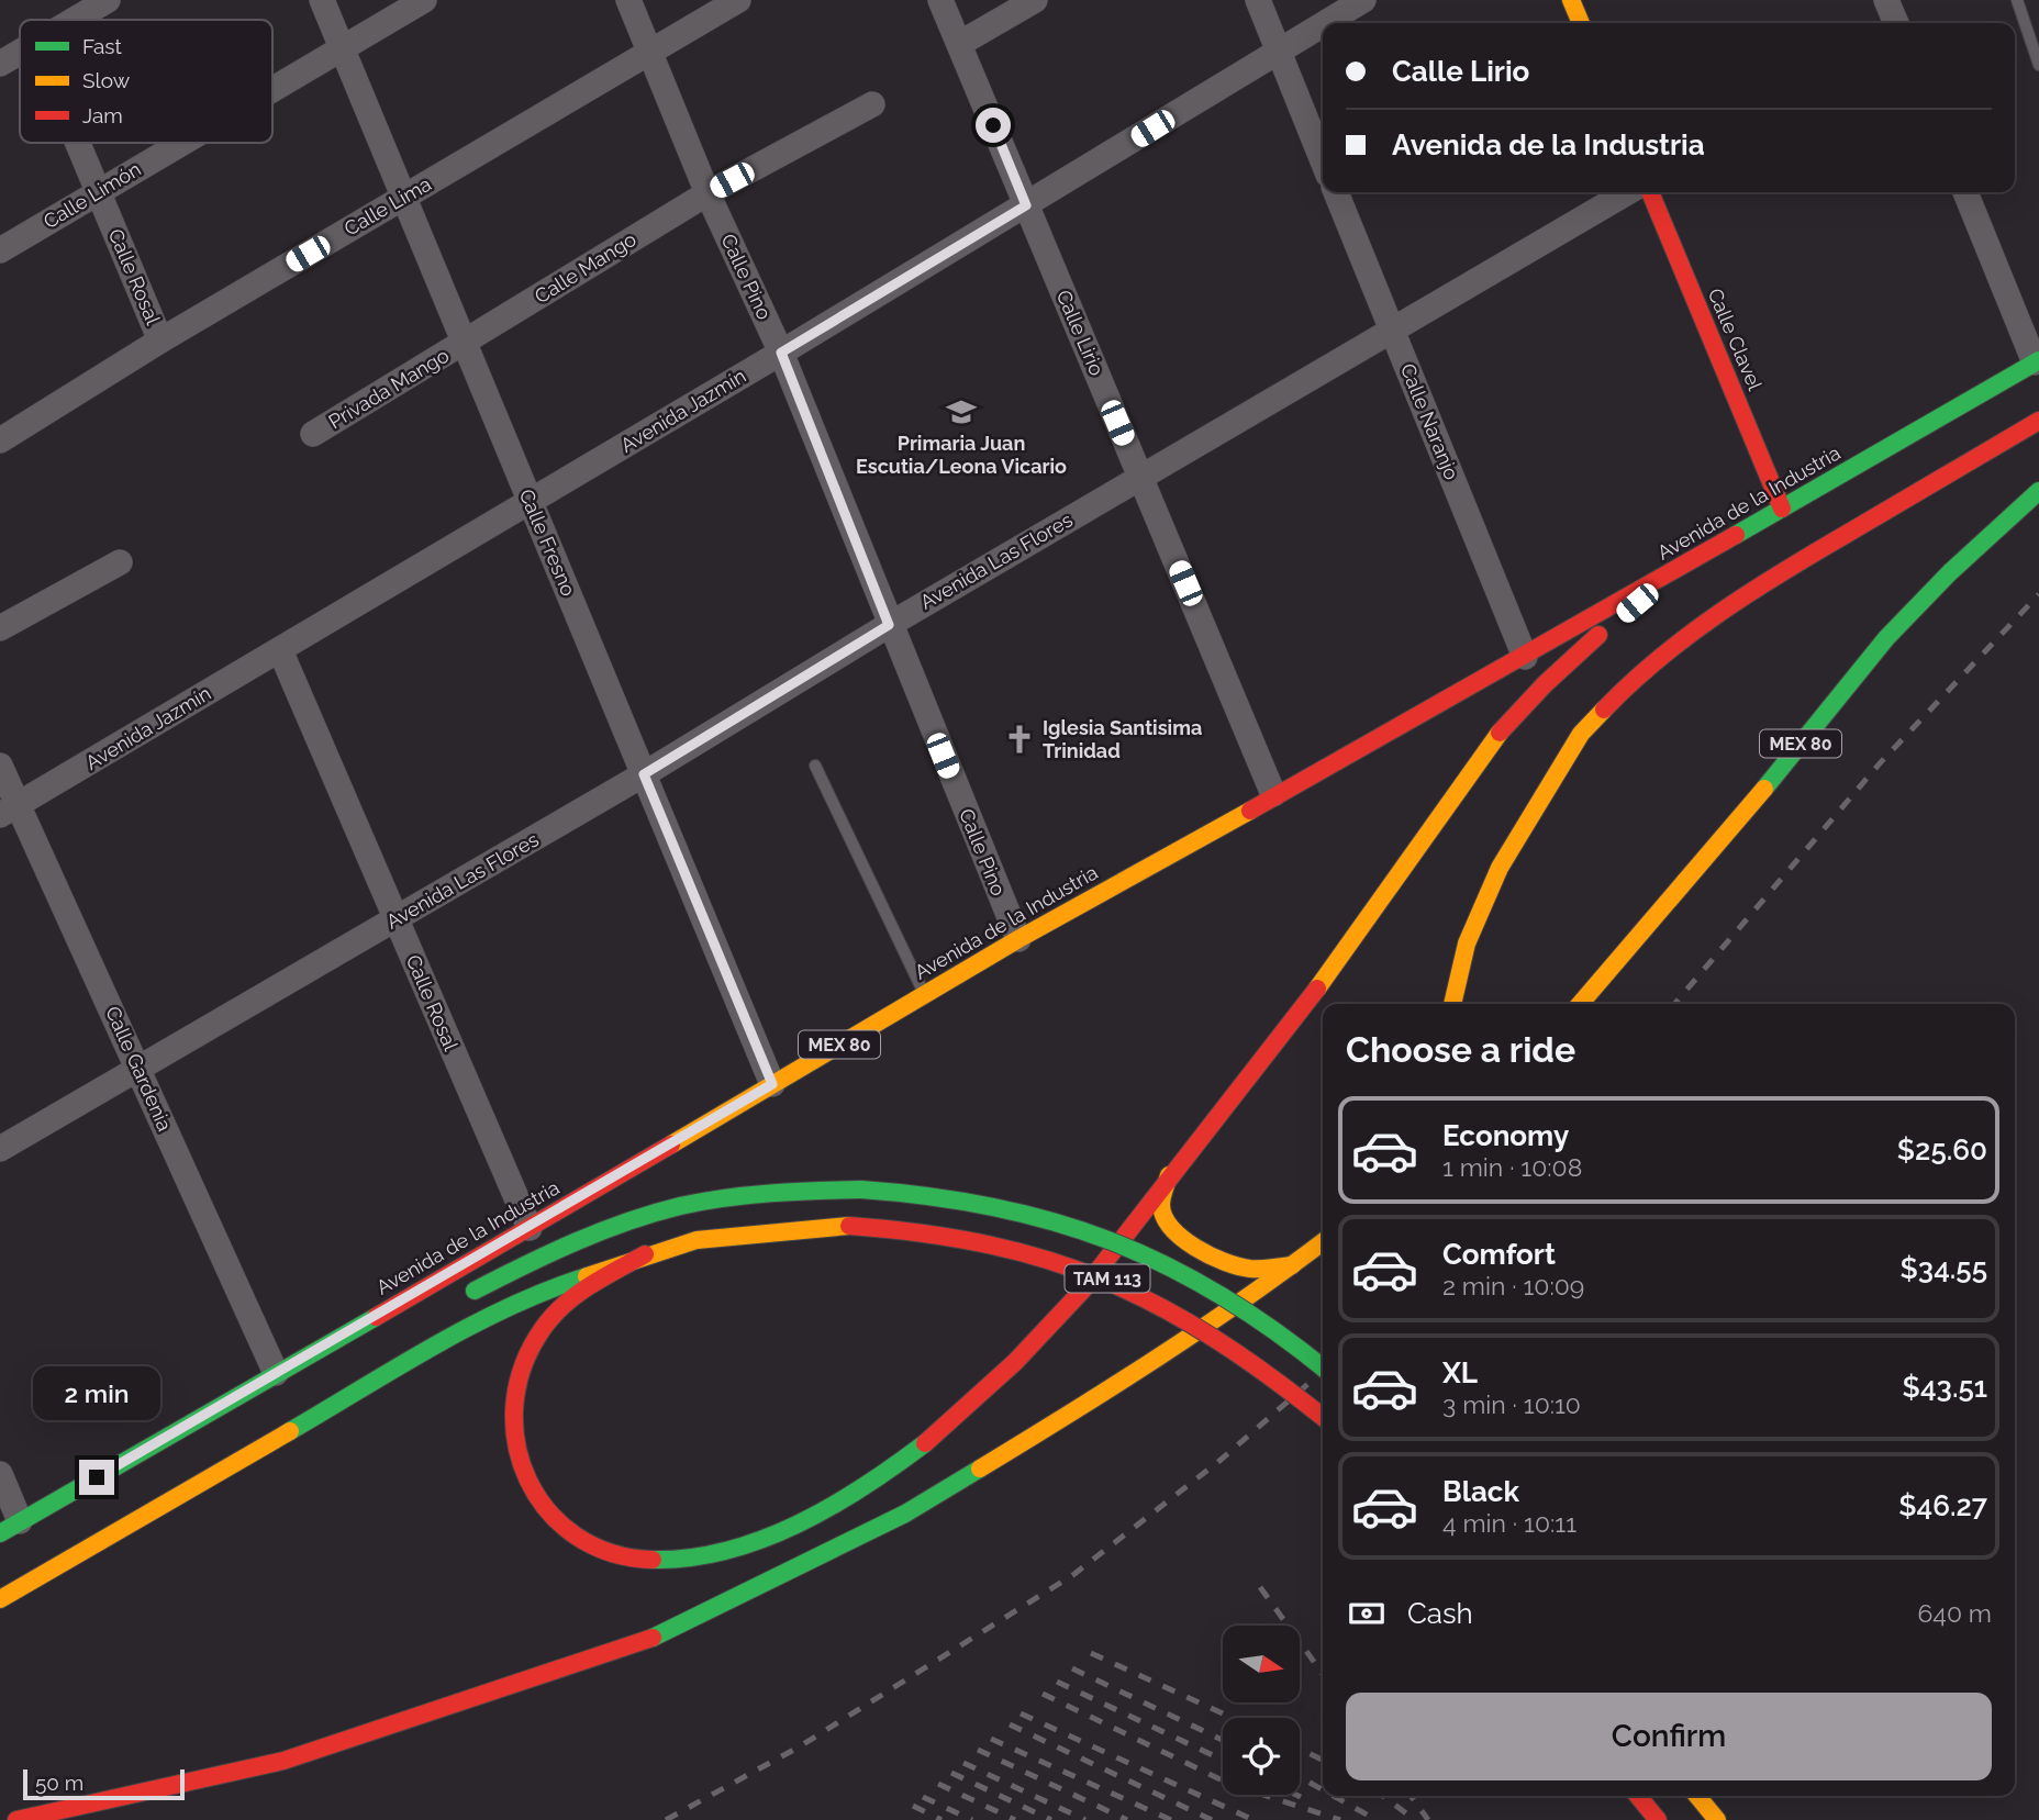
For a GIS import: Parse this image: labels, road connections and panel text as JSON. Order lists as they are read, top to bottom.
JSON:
{
  "streets": {
    "main road": [
      "Calle Clavel",
      "Avenida de la Industria",
      "MEX 80",
      "TAM 113"
    ],
    "street": [
      "Calle Limón",
      "Calle Lima",
      "Calle Mango",
      "Calle Rosal",
      "Calle Pino",
      "Calle Lirio",
      "Privada Mango",
      "Avenida Jazmín",
      "Calle Naranjo",
      "Calle Fresno",
      "Avenida Las Flores",
      "Calle Gardenia"
    ]
  },
  "crossings": [
    ["Calle Limón", "Calle Rosal"],
    ["Calle Limón", "Calle Fresno"],
    ["Calle Lima", "Calle Rosal"],
    ["Calle Lima", "Calle Pino"],
    ["Calle Lima", "Calle Fresno"],
    ["Calle Mango", "Calle Pino"],
    ["Calle Mango", "Privada Mango"],
    ["Calle Mango", "Calle Fresno"],
    ["Calle Rosal", "Avenida Jazmín"],
    ["Calle Rosal", "Avenida de la Industria"],
    ["Calle Rosal", "Avenida Las Flores"],
    ["Calle Pino", "Avenida Jazmín"],
    ["Calle Pino", "Avenida de la Industria"],
    ["Calle Pino", "Avenida Las Flores"],
    ["Calle Lirio", "Avenida Jazmín"],
    ["Calle Lirio", "Avenida de la Industria"],
    ["Calle Lirio", "Avenida Las Flores"],
    ["Calle Clavel", "Avenida de la Industria"],
    ["Privada Mango", "Calle Fresno"],
    ["Avenida Jazmín", "Calle Fresno"],
    ["Avenida Jazmín", "Calle Gardenia"],
    ["Calle Naranjo", "Avenida de la Industria"],
    ["Calle Naranjo", "Avenida Las Flores"],
    ["Avenida de la Industria", "Calle Fresno"],
    ["Avenida de la Industria", "Calle Gardenia"],
    ["Calle Fresno", "Avenida Las Flores"],
    ["Avenida Las Flores", "Calle Gardenia"]
  ],
  "places": {
    "school or university": ["Primaria Juan Escutia/Leona Vicario"],
    "church": ["Iglesia Santisima Trinidad"]
  },
  "legend": ["Fast", "Slow", "Jam"],
  "scale_bar": "50 m",
  "north": "right",
  "page": {
    "banner": ["Calle Lirio", "Avenida de la Industria"],
    "heading": "Choose a ride",
    "list": [
      {
        "name": "Economy",
        "note": "1 min · 10:08",
        "value": "$25.60"
      },
      {
        "name": "Comfort",
        "note": "2 min · 10:09",
        "value": "$34.55"
      },
      {
        "name": "XL",
        "note": "3 min · 10:10",
        "value": "$43.51"
      },
      {
        "name": "Black",
        "note": "4 min · 10:11",
        "value": "$46.27"
      }
    ],
    "bubble": "2 min",
    "pay": ["Cash", "640 m"],
    "buttons": "Confirm",
    "scale": "50 m"
  }
}
